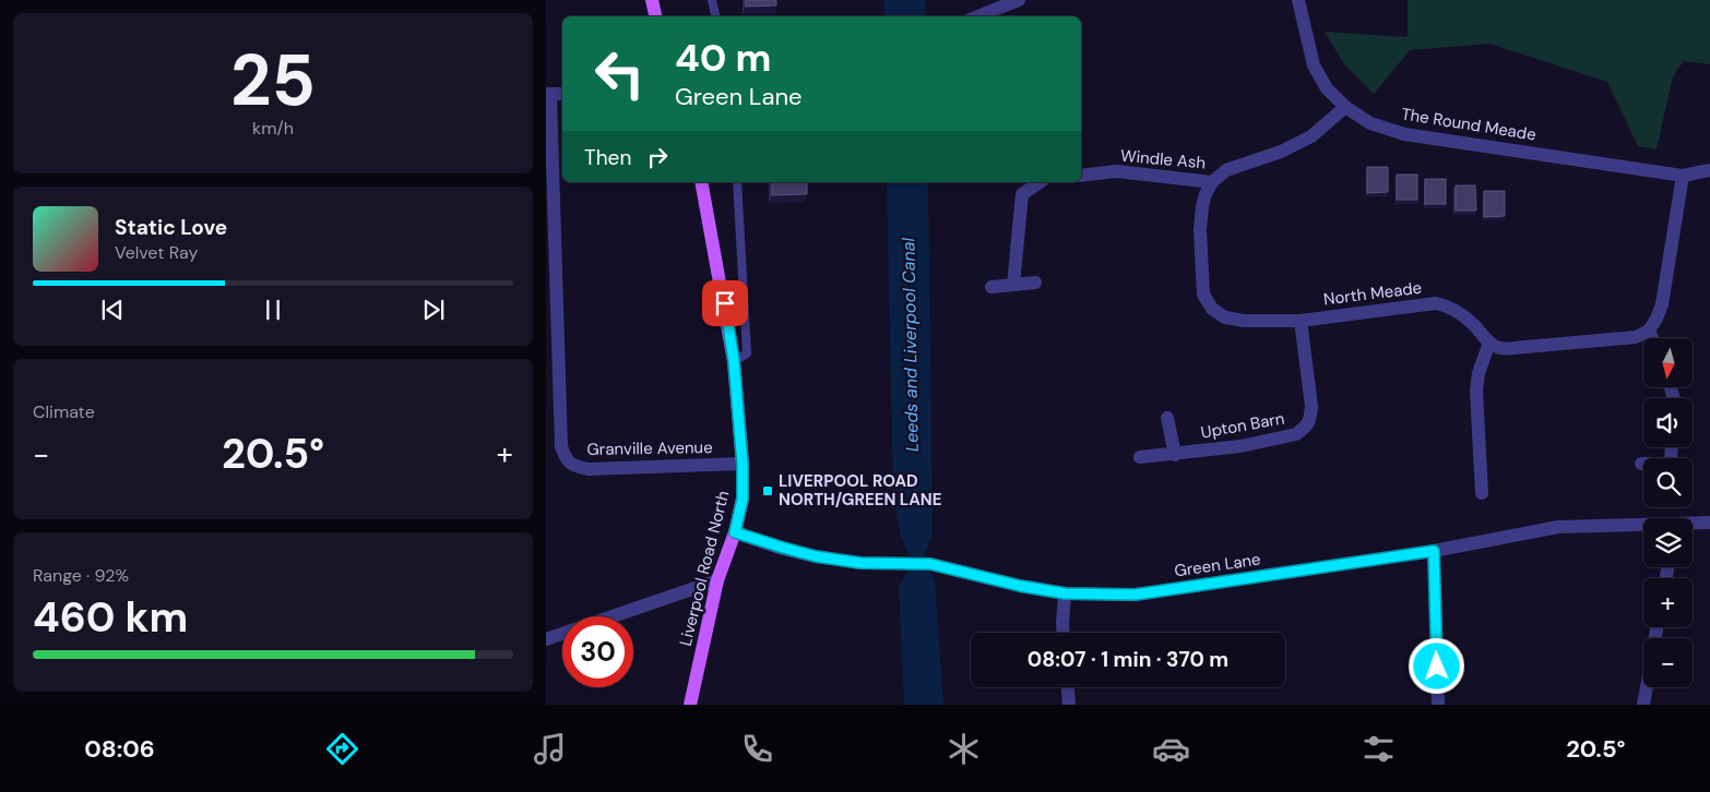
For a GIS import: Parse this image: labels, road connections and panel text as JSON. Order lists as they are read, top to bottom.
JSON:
{
  "streets": {
    "main road": ["Liverpool Road North"],
    "street": [
      "The Round Meade",
      "Windle Ash",
      "North Meade",
      "Upton Barn",
      "Granville Avenue",
      "Green Lane"
    ]
  },
  "crossings": [
    ["Windle Ash", "North Meade"],
    ["North Meade", "Upton Barn"],
    ["Granville Avenue", "Liverpool Road North"],
    ["Green Lane", "Liverpool Road North"]
  ],
  "water": ["Leeds and Liverpool Canal"],
  "places": {
    "transit": ["LIVERPOOL ROAD NORTH/GREEN LANE"]
  },
  "north": "bottom",
  "page": {
    "tile": [
      ["25", "km/h"],
      "Climate",
      ["Range · 92%", "460 km"]
    ],
    "turn": ["40 m", "Green Lane"],
    "then": "Then",
    "song": ["Static Love", "Velvet Ray"],
    "map_buttons": ["+", "−"],
    "heat": ["−", "20.5°", "+"],
    "limit": "30",
    "trip": "08:07 · 1 min · 370 m",
    "tabs": ["08:06", "20.5°"]
  }
}
